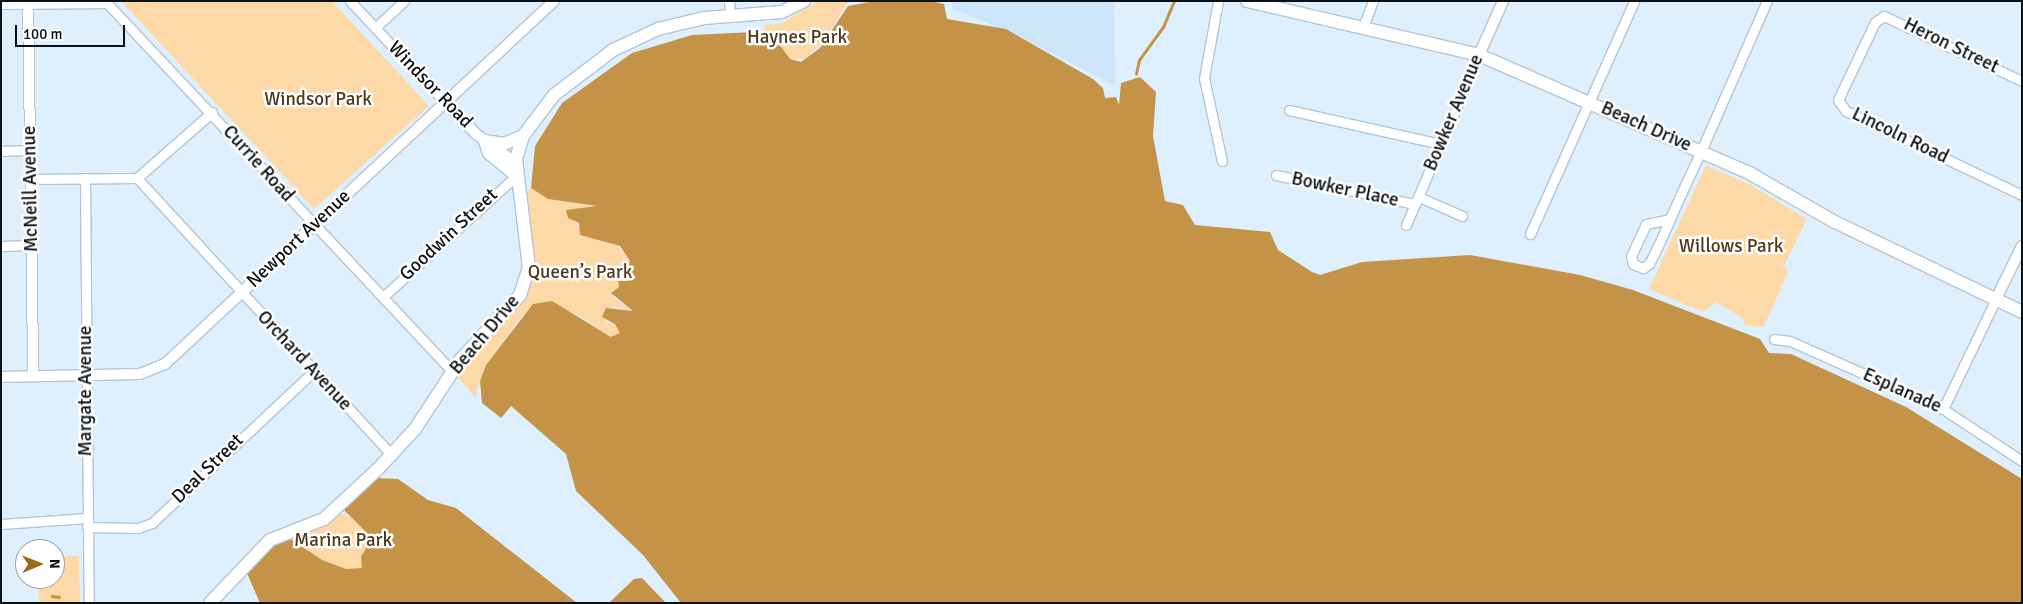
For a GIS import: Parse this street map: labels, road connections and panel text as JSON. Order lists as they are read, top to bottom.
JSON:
{
  "streets": {
    "main road": ["Beach Drive"],
    "street": [
      "Heron Street",
      "Windsor Road",
      "Bowker Avenue",
      "Lincoln Road",
      "Currie Road",
      "McNeill Avenue",
      "Bowker Place",
      "Goodwin Street",
      "Newport Avenue",
      "Orchard Avenue",
      "Margate Avenue",
      "Esplanade",
      "Deal Street"
    ]
  },
  "crossings": [
    ["Heron Street", "Lincoln Road"],
    ["Windsor Road", "Beach Drive"],
    ["Windsor Road", "Newport Avenue"],
    ["Bowker Avenue", "Beach Drive"],
    ["Bowker Avenue", "Bowker Place"],
    ["Beach Drive", "Currie Road"],
    ["Beach Drive", "Goodwin Street"],
    ["Beach Drive", "Orchard Avenue"],
    ["Currie Road", "Goodwin Street"],
    ["Currie Road", "Newport Avenue"],
    ["McNeill Avenue", "Newport Avenue"],
    ["Newport Avenue", "Orchard Avenue"],
    ["Newport Avenue", "Margate Avenue"],
    ["Orchard Avenue", "Deal Street"],
    ["Margate Avenue", "Deal Street"]
  ],
  "parks": [
    "Haynes Park",
    "Windsor Park",
    "Willows Park",
    "Queen’s Park",
    "Marina Park"
  ],
  "scale_bar": "100 m",
  "north": "right"
}
